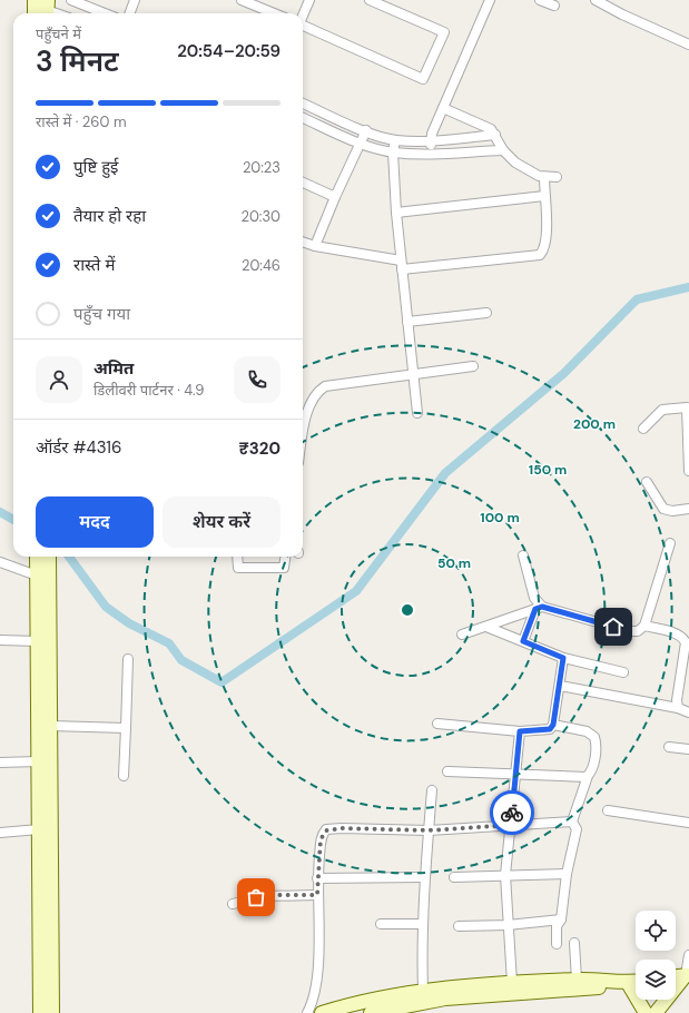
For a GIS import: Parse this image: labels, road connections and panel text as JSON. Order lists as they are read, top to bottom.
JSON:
{
  "page": {
    "heading": ["3 मिनट", "पहुँचने में", "20:54–20:59"],
    "panel": [
      "अमित",
      "डिलीवरी पार्टनर · 4.9",
      "ऑर्डर #4316",
      "₹320"
    ],
    "bar": "रास्ते में · 260 m",
    "list": [
      ["पुष्टि हुई", "20:23"],
      ["तैयार हो रहा", "20:30"],
      ["रास्ते में", "20:46"],
      "पहुँच गया"
    ],
    "buttons": ["मदद", "शेयर करें"]
  },
  "rings": [
    "200 m",
    "150 m",
    "100 m",
    "50 m"
  ]
}
